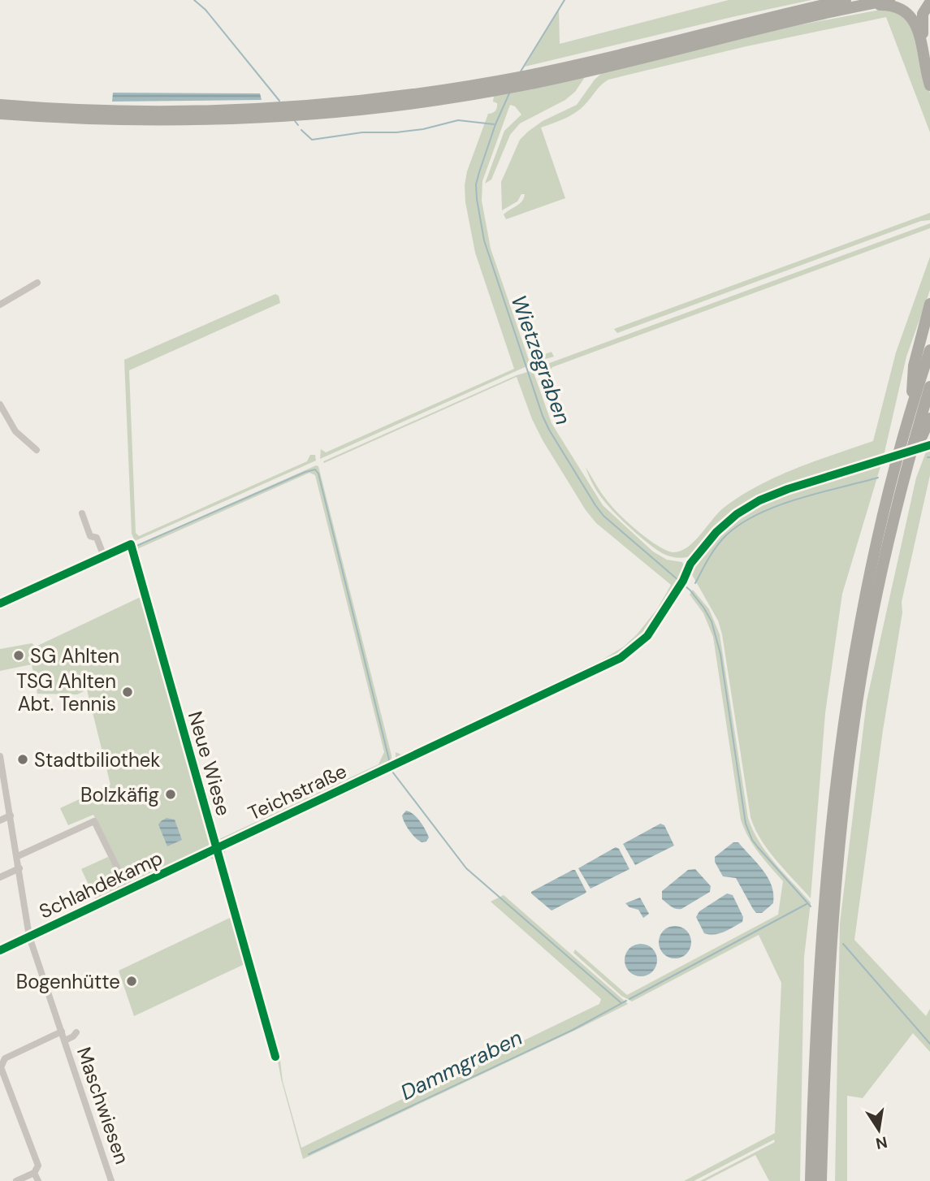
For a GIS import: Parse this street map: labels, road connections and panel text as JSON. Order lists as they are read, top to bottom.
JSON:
{
  "streets": {
    "street": [
      "Neue Wiese",
      "Teichstraße",
      "Schlahdekamp",
      "Maschwiesen"
    ]
  },
  "crossings": [
    ["Neue Wiese", "Teichstraße"],
    ["Neue Wiese", "Schlahdekamp"],
    ["Teichstraße", "Schlahdekamp"],
    ["Schlahdekamp", "Maschwiesen"]
  ],
  "water": ["Wietzegraben", "Dammgraben"],
  "places": [
    "SG Ahlten",
    "TSG Ahlten Abt. Tennis",
    "Stadtbiliothek",
    "Bolzkäfig",
    "Bogenhütte"
  ],
  "north": "bottom"
}
